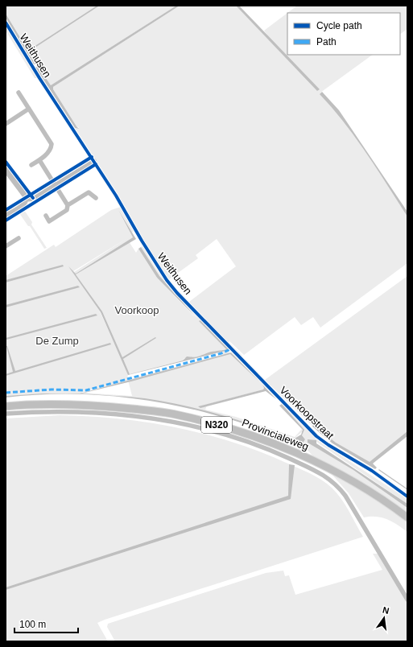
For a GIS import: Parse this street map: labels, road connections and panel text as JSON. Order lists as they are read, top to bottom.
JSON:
{
  "streets": {
    "highway": ["N320", "Provincialeweg"],
    "street": ["Weithusen", "Voorkoopstraat"]
  },
  "crossings": [
    ["Weithusen", "Voorkoopstraat"]
  ],
  "parks": ["Voorkoop", "De Zump"],
  "legend": ["Cycle path", "Path"],
  "scale_bar": "100 m",
  "north": "top"
}
